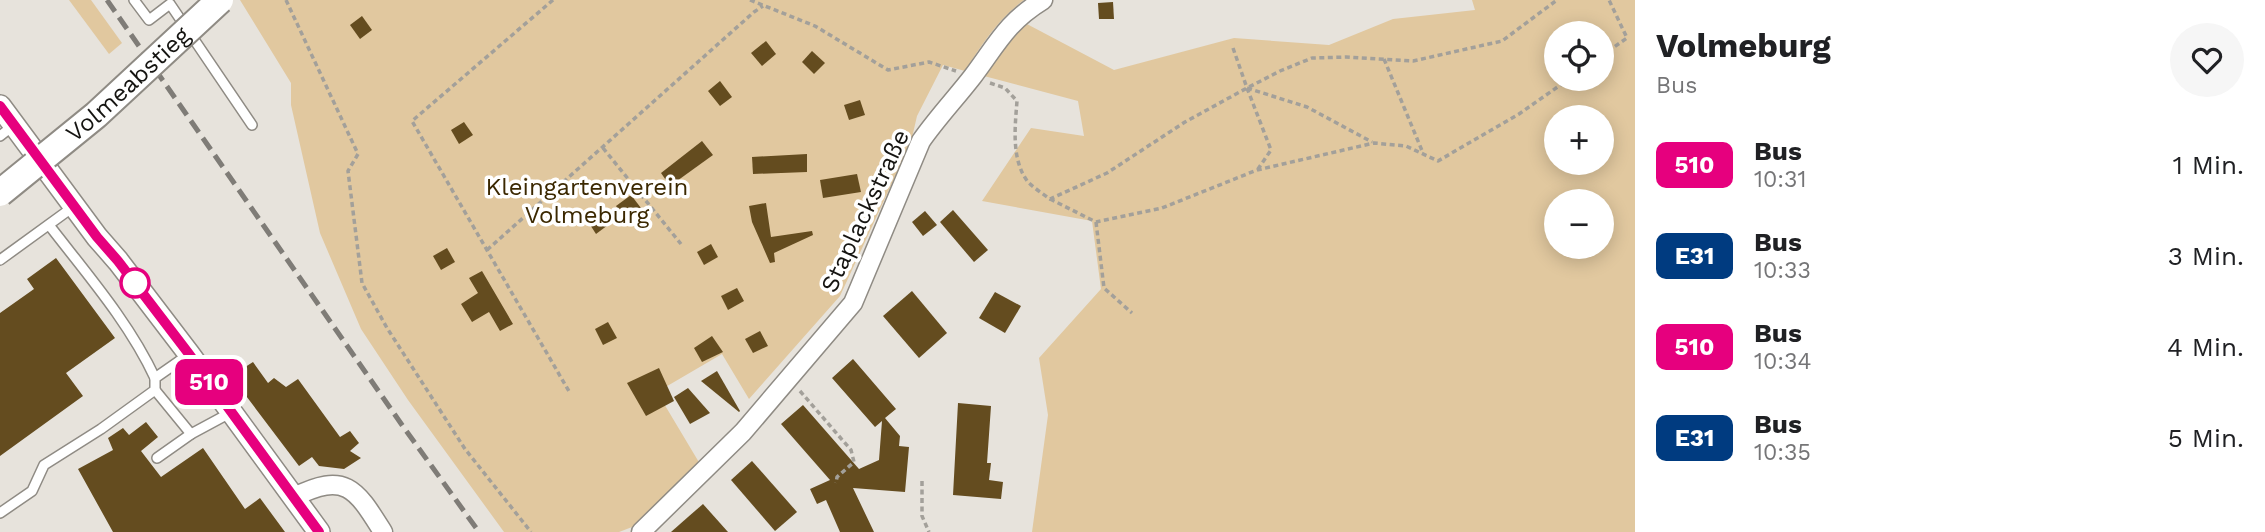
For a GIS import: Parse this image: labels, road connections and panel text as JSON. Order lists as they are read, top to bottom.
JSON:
{
  "streets": {
    "main road": ["Volmeabstieg"],
    "street": ["Staplackstraße"]
  },
  "parks": ["Kleingartenverein Volmeburg"],
  "lines": ["bus line 510"],
  "page": {
    "on_map": "510",
    "heading": ["Volmeburg", "Bus"],
    "map_buttons": ["+", "−"],
    "list": [
      {
        "mark": "510",
        "name": "Bus",
        "note": "10:31",
        "value": "1 Min."
      },
      {
        "mark": "E31",
        "name": "Bus",
        "note": "10:33",
        "value": "3 Min."
      },
      {
        "mark": "510",
        "name": "Bus",
        "note": "10:34",
        "value": "4 Min."
      },
      {
        "mark": "E31",
        "name": "Bus",
        "note": "10:35",
        "value": "5 Min."
      }
    ]
  }
}
